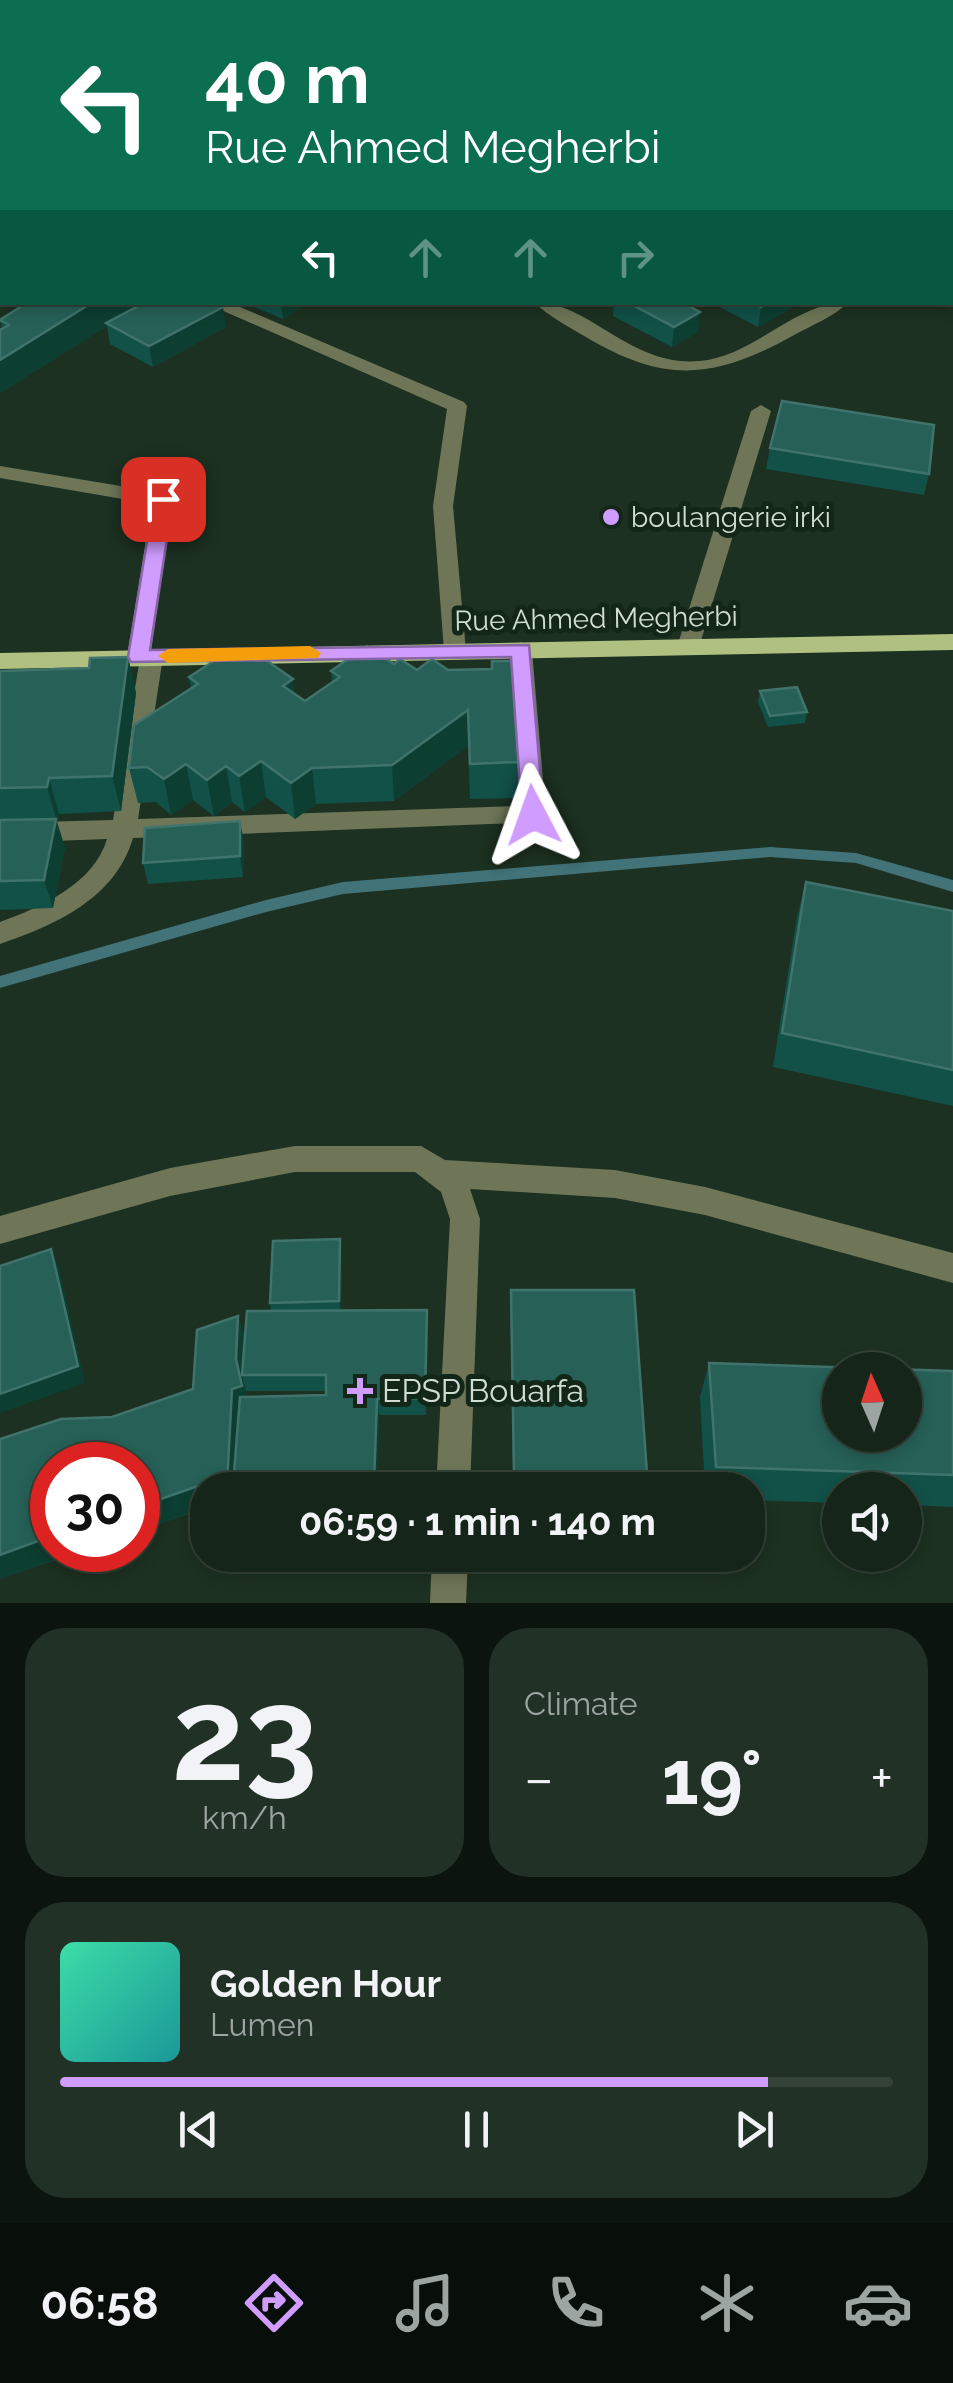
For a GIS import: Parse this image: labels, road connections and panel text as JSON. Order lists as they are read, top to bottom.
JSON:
{
  "streets": {
    "main road": ["Rue Ahmed Megherbi"]
  },
  "places": {
    "other": ["boulangerie irki"],
    "health": ["EPSP Bouarfa"]
  },
  "north": "top",
  "page": {
    "turn": ["40 m", "Rue Ahmed Megherbi"],
    "limit": "30",
    "trip": "06:59 · 1 min · 140 m",
    "tile": [
      ["23", "km/h"],
      "Climate"
    ],
    "heat": ["−", "19°", "+"],
    "song": ["Golden Hour", "Lumen"],
    "tabs": "06:58"
  }
}
